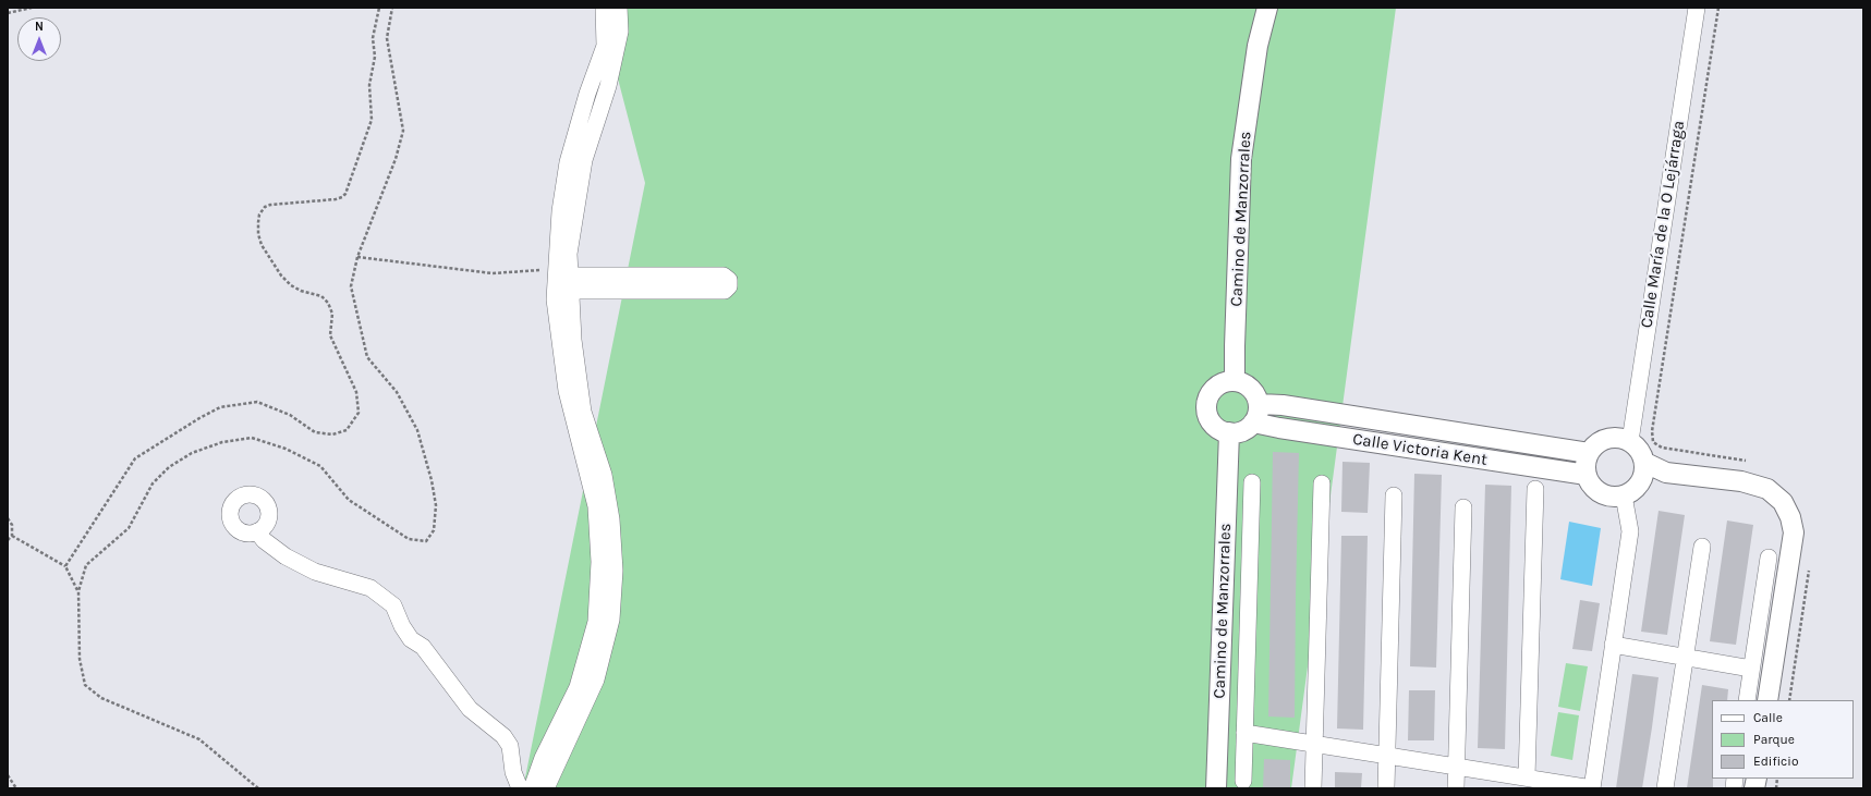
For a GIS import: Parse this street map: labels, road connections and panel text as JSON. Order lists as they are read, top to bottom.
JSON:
{
  "streets": {
    "street": ["Camino de Manzorrales", "Calle María de la O Lejárraga", "Calle Victoria Kent"]
  },
  "crossings": [
    ["Camino de Manzorrales", "Calle Victoria Kent"],
    ["Calle María de la O Lejárraga", "Calle Victoria Kent"]
  ],
  "legend": ["Calle", "Parque", "Edificio"],
  "north": "top"
}
